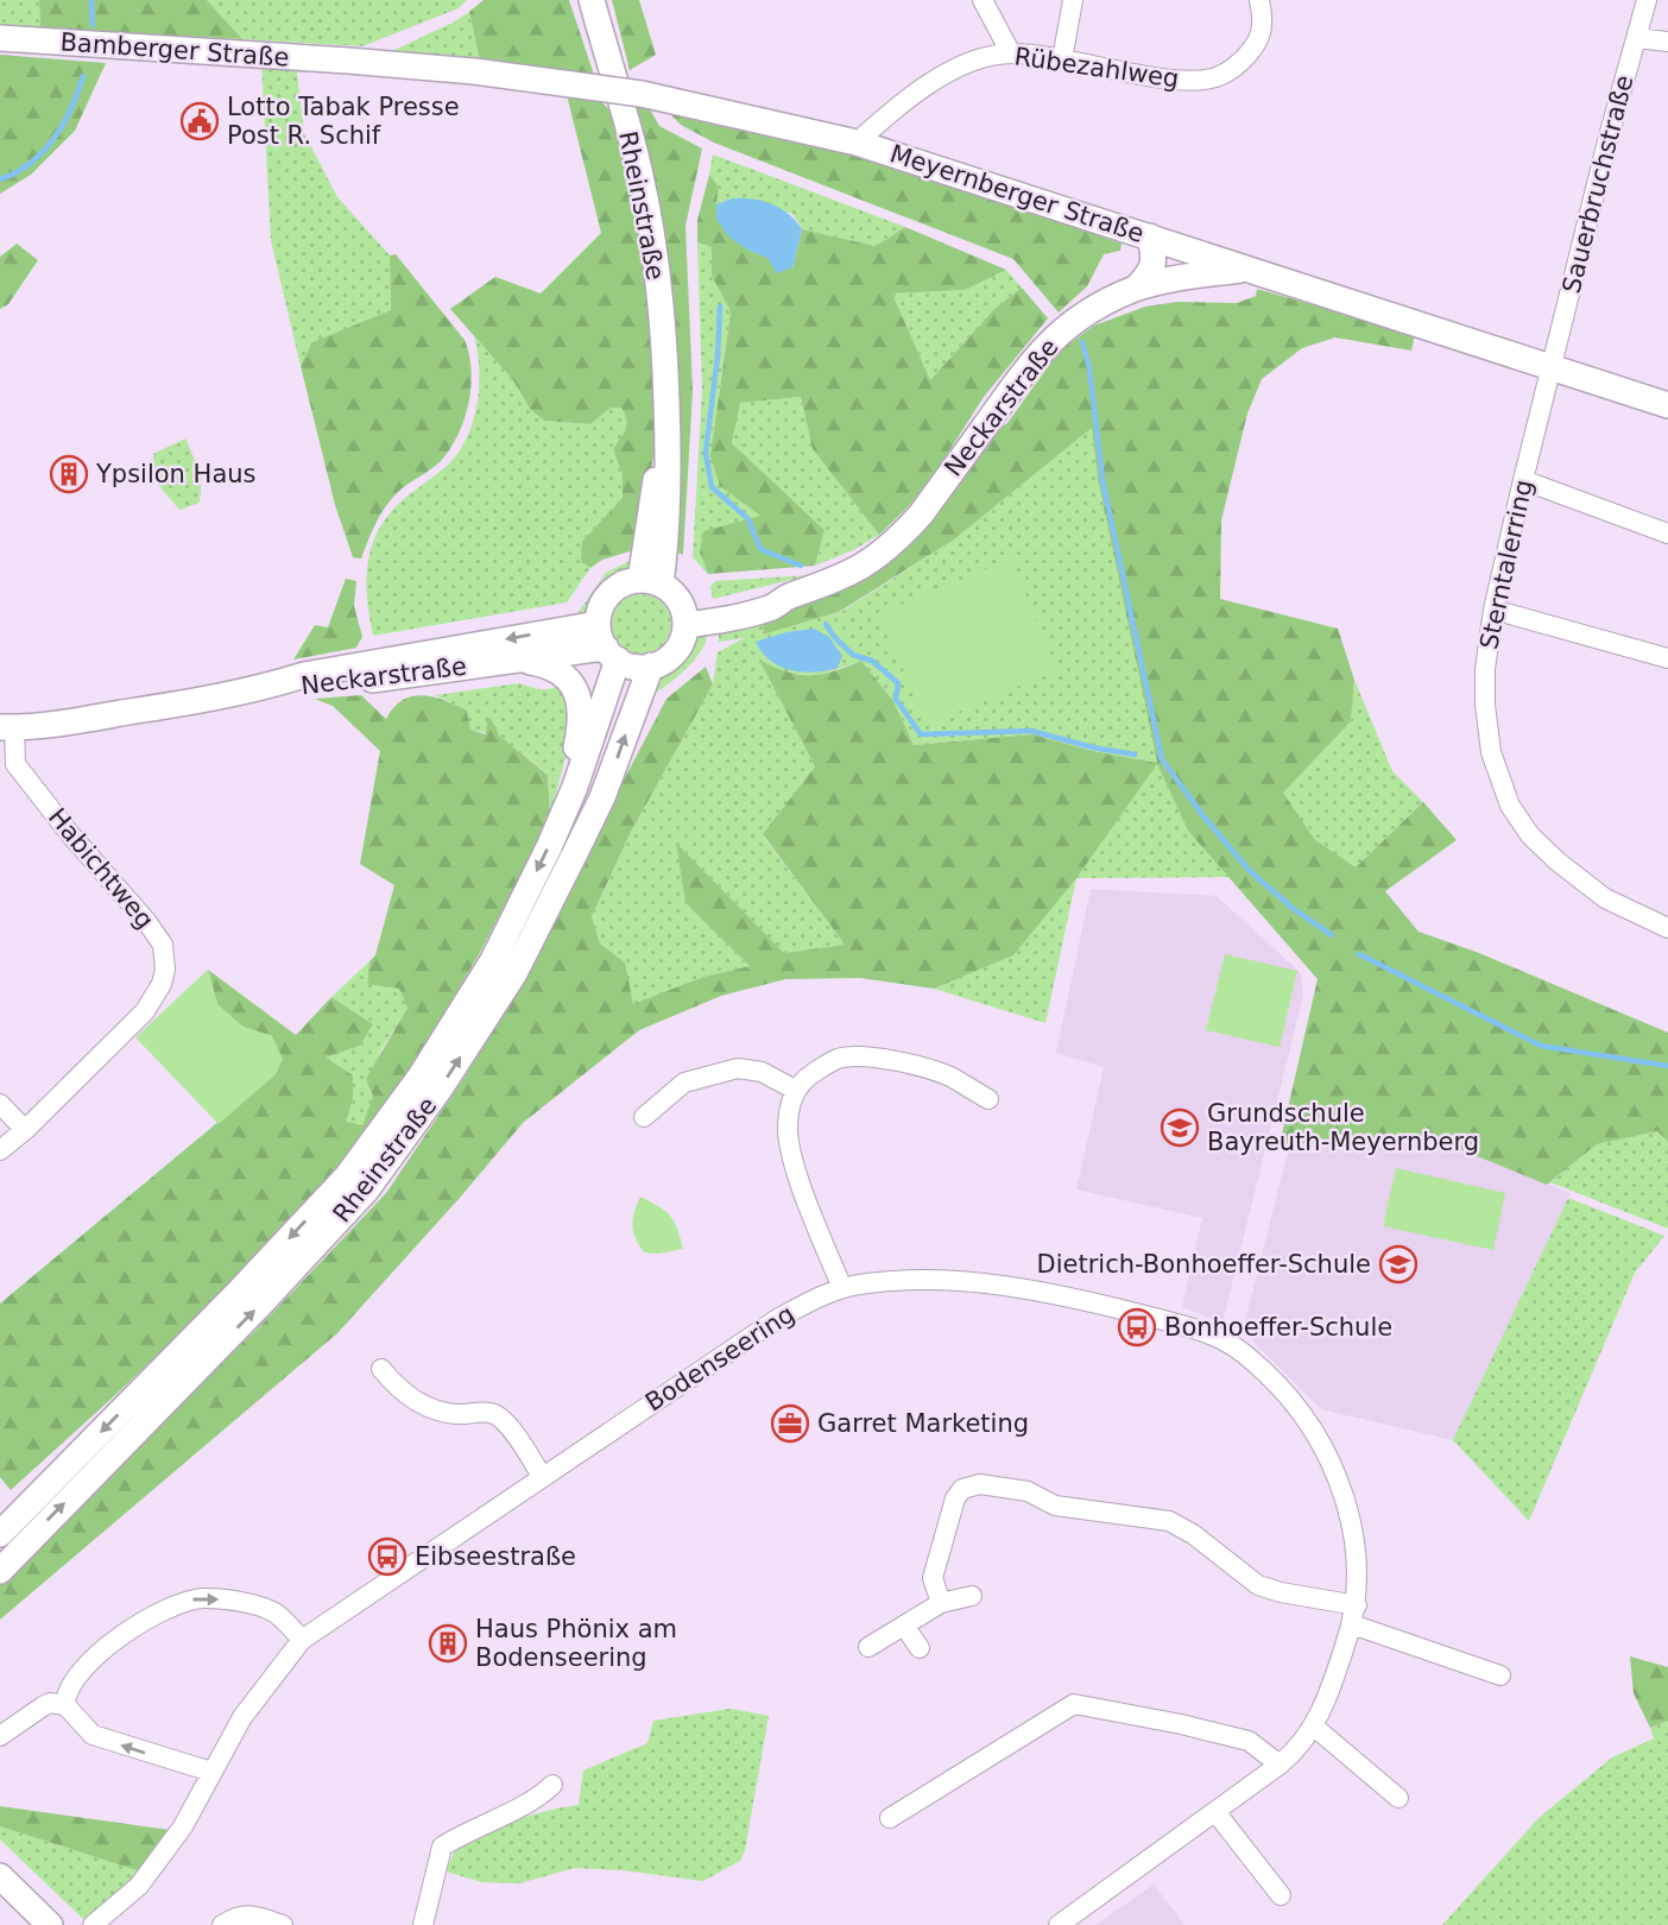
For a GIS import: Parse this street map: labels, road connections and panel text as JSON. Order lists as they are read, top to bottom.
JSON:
{
  "streets": {
    "street": [
      "Bamberger Straße",
      "Rübezahlweg",
      "Sauerbruchstraße",
      "Meyernberger Straße",
      "Rheinstraße",
      "Neckarstraße",
      "Sterntalerring",
      "Habichtweg",
      "Bodenseering"
    ]
  },
  "crossings": [
    ["Bamberger Straße", "Meyernberger Straße"],
    ["Rübezahlweg", "Meyernberger Straße"],
    ["Sauerbruchstraße", "Meyernberger Straße"],
    ["Sauerbruchstraße", "Sterntalerring"],
    ["Meyernberger Straße", "Neckarstraße"],
    ["Meyernberger Straße", "Sterntalerring"],
    ["Rheinstraße", "Neckarstraße"],
    ["Neckarstraße", "Habichtweg"]
  ],
  "places": {
    "public building": ["Lotto Tabak Presse Post R. Schif"],
    "building": ["Ypsilon Haus", "Haus Phönix am Bodenseering"],
    "school or university": ["Grundschule Bayreuth-Meyernberg", "Dietrich-Bonhoeffer-Schule"],
    "bus stop": ["Bonhoeffer-Schule", "Eibseestraße"],
    "office": ["Garret Marketing"]
  }
}
